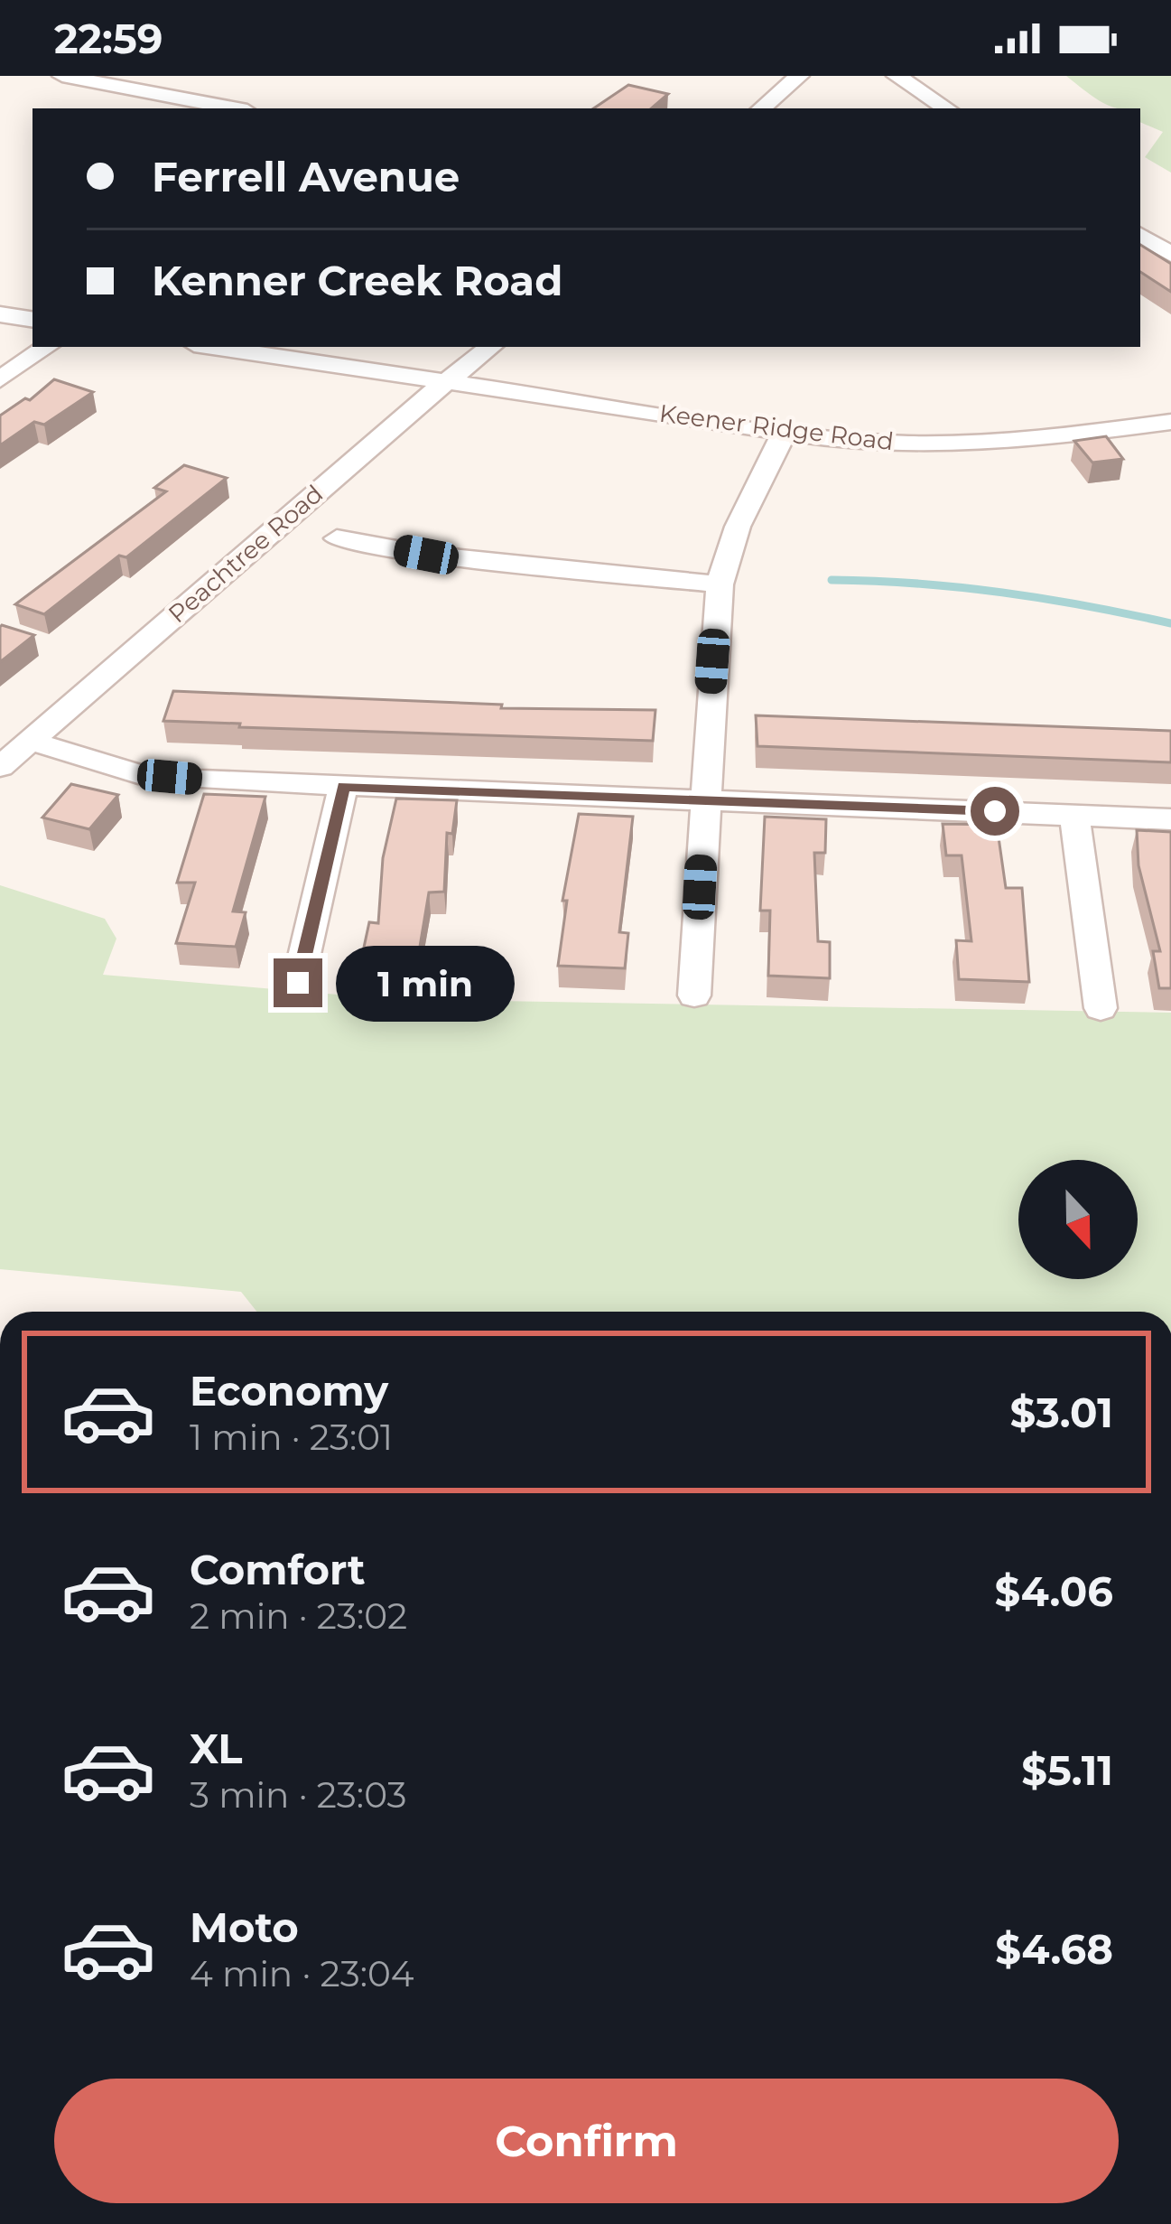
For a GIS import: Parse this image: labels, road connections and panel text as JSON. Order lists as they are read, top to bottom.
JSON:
{
  "streets": {
    "street": ["Keener Ridge Road", "Peachtree Road"]
  },
  "crossings": [
    ["Keener Ridge Road", "Peachtree Road"]
  ],
  "north": "bottom",
  "page": {
    "status": "22:59",
    "banner": ["Ferrell Avenue", "Kenner Creek Road"],
    "bubble": "1 min",
    "list": [
      {
        "name": "Economy",
        "note": "1 min · 23:01",
        "value": "$3.01"
      },
      {
        "name": "Comfort",
        "note": "2 min · 23:02",
        "value": "$4.06"
      },
      {
        "name": "XL",
        "note": "3 min · 23:03",
        "value": "$5.11"
      },
      {
        "name": "Moto",
        "note": "4 min · 23:04",
        "value": "$4.68"
      }
    ],
    "buttons": "Confirm"
  }
}
